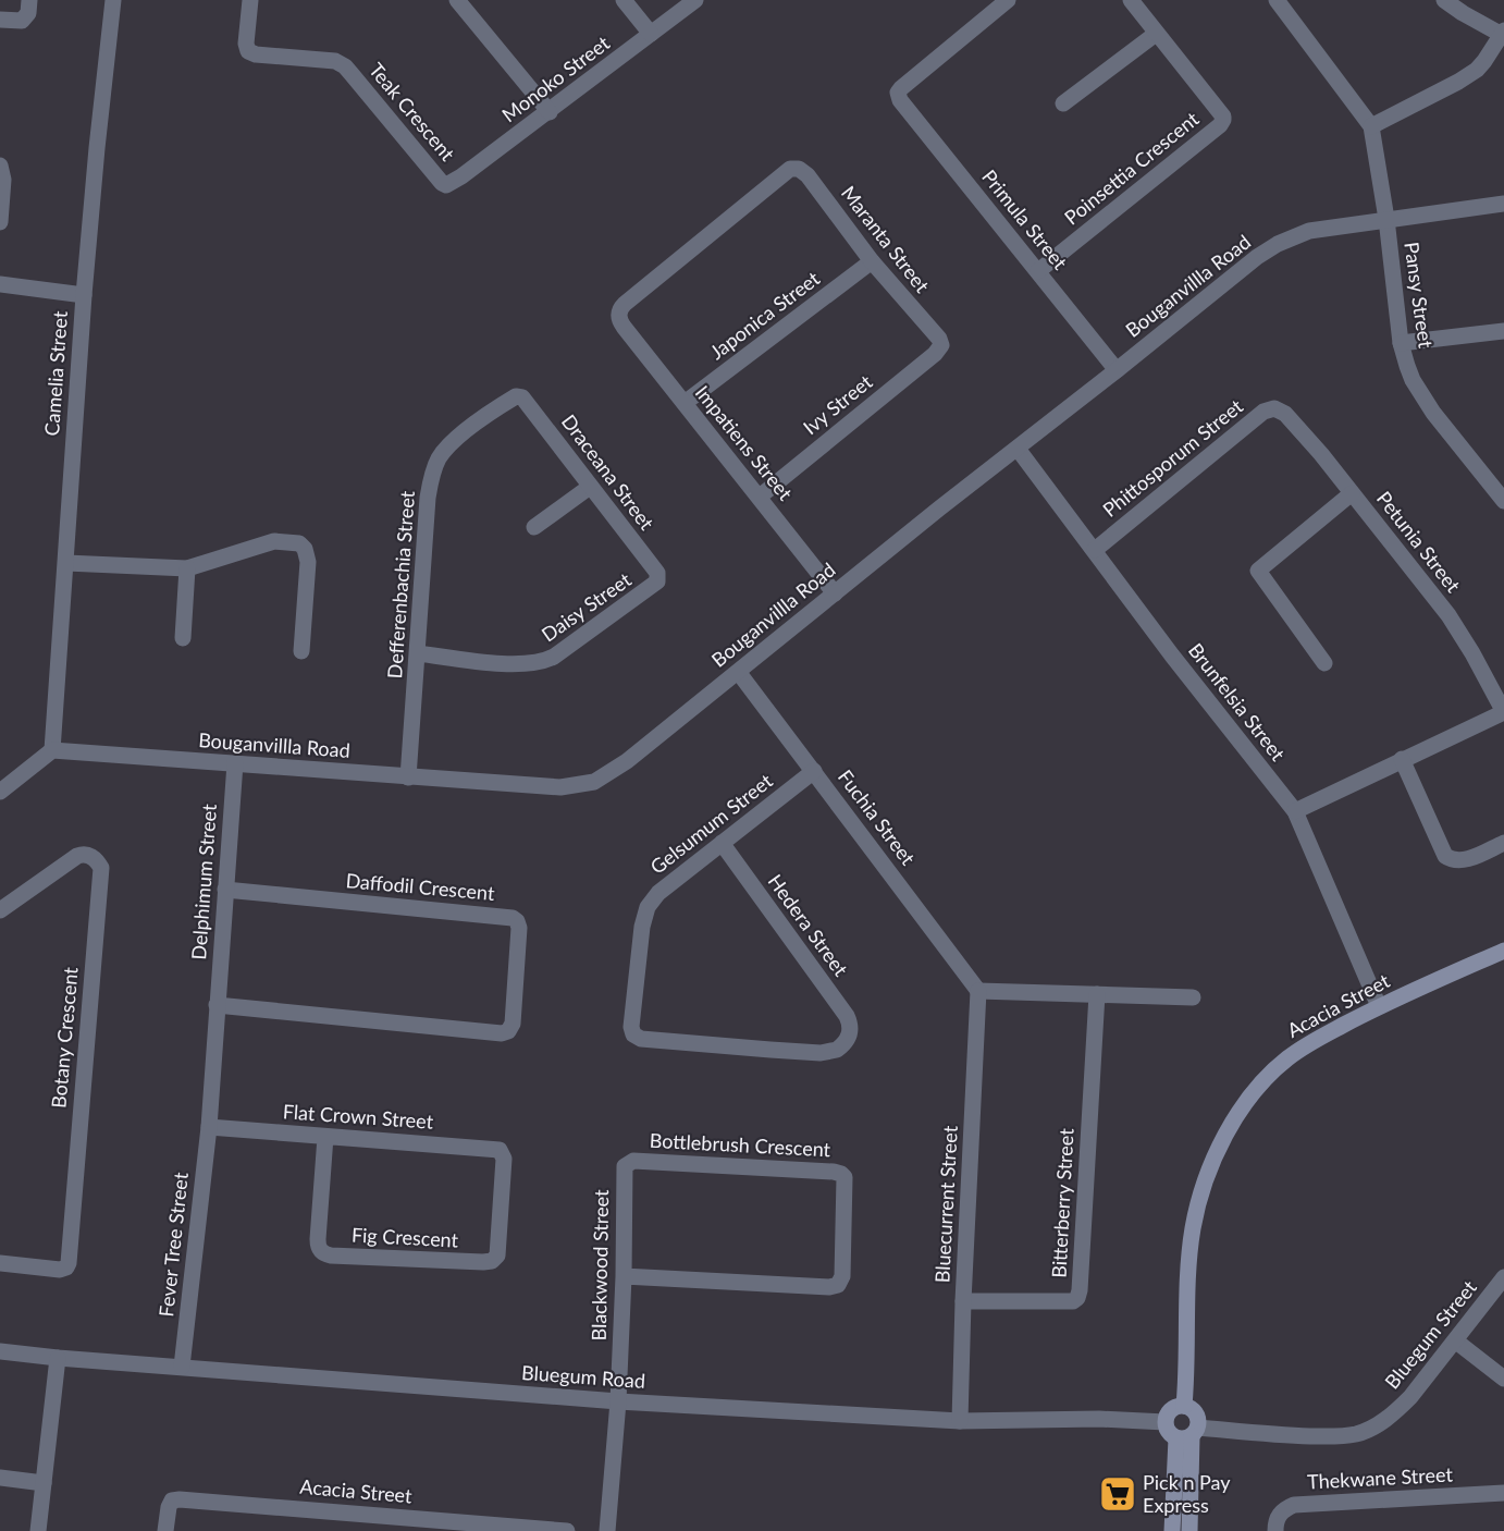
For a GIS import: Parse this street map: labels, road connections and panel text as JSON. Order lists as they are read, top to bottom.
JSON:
{
  "streets": {
    "street": [
      "Monoko Street",
      "Teak Crescent",
      "Poinsettia Crescent",
      "Primula Street",
      "Maranta Street",
      "Bouganvillla Road",
      "Pansy Street",
      "Japonica Street",
      "Camelia Street",
      "Ivy Street",
      "Impatiens Street",
      "Phittosporum Street",
      "Draceana Street",
      "Petunia Street",
      "Defferenbachia Street",
      "Daisy Street",
      "Brunfelsia Street",
      "Fuchia Street",
      "Gelsumum Street",
      "Delphimum Street",
      "Daffodil Crescent",
      "Hedera Street",
      "Acacia Street",
      "Botany Crescent",
      "Flat Crown Street",
      "Bottlebrush Crescent",
      "Bitterberry Street",
      "Bluecurrent Street",
      "Fig Crescent",
      "Fever Tree Street",
      "Blackwood Street",
      "Bluegum Street",
      "Bluegum Road",
      "Thekwane Street"
    ]
  },
  "crossings": [
    ["Monoko Street", "Teak Crescent"],
    ["Poinsettia Crescent", "Primula Street"],
    ["Primula Street", "Bouganvillla Road"],
    ["Maranta Street", "Japonica Street"],
    ["Maranta Street", "Ivy Street"],
    ["Maranta Street", "Impatiens Street"],
    ["Bouganvillla Road", "Pansy Street"],
    ["Bouganvillla Road", "Camelia Street"],
    ["Bouganvillla Road", "Impatiens Street"],
    ["Bouganvillla Road", "Defferenbachia Street"],
    ["Bouganvillla Road", "Brunfelsia Street"],
    ["Bouganvillla Road", "Fuchia Street"],
    ["Bouganvillla Road", "Delphimum Street"],
    ["Japonica Street", "Impatiens Street"],
    ["Ivy Street", "Impatiens Street"],
    ["Phittosporum Street", "Petunia Street"],
    ["Phittosporum Street", "Brunfelsia Street"],
    ["Draceana Street", "Defferenbachia Street"],
    ["Draceana Street", "Daisy Street"],
    ["Defferenbachia Street", "Daisy Street"],
    ["Brunfelsia Street", "Acacia Street"],
    ["Fuchia Street", "Gelsumum Street"],
    ["Fuchia Street", "Bluecurrent Street"],
    ["Gelsumum Street", "Hedera Street"],
    ["Delphimum Street", "Daffodil Crescent"],
    ["Delphimum Street", "Flat Crown Street"],
    ["Delphimum Street", "Fever Tree Street"],
    ["Acacia Street", "Bluegum Street"],
    ["Acacia Street", "Bluegum Road"],
    ["Flat Crown Street", "Fig Crescent"],
    ["Flat Crown Street", "Fever Tree Street"],
    ["Bottlebrush Crescent", "Blackwood Street"],
    ["Bitterberry Street", "Bluecurrent Street"],
    ["Bluecurrent Street", "Bluegum Road"],
    ["Fever Tree Street", "Bluegum Road"],
    ["Blackwood Street", "Bluegum Road"],
    ["Bluegum Street", "Bluegum Road"]
  ],
  "places": {
    "supermarket": ["Pick n Pay Express"]
  }
}
